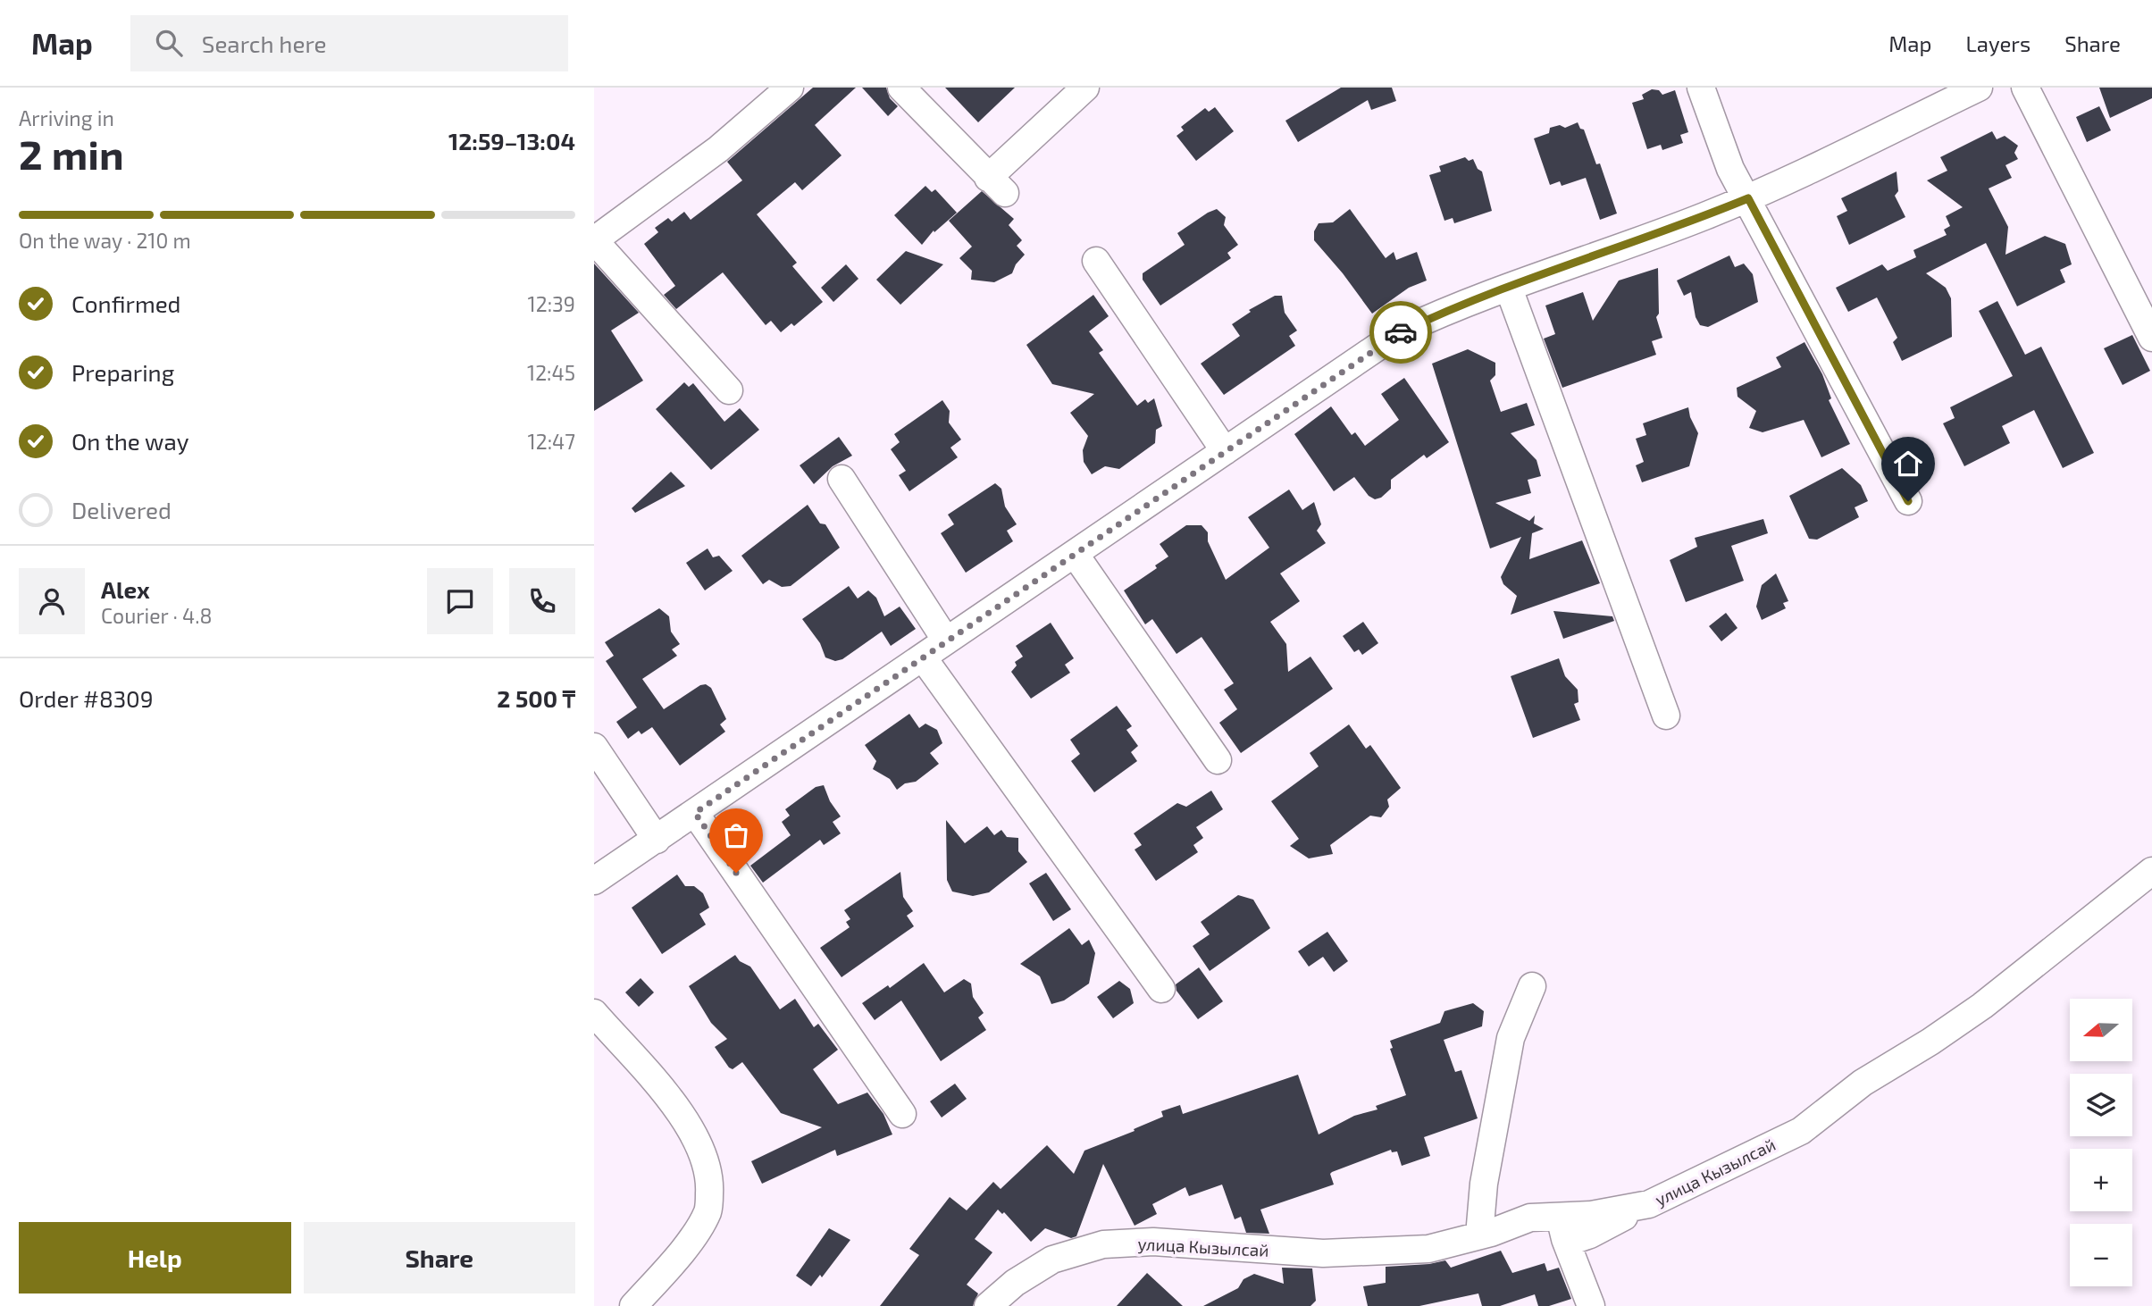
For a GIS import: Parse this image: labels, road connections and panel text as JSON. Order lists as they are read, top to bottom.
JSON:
{
  "streets": {
    "street": ["улица Кызылсай"]
  },
  "north": "left",
  "page": {
    "header": "Map",
    "search": "Search here",
    "nav": ["Map", "Layers", "Share"],
    "heading": ["2 min", "Arriving in", "12:59–13:04"],
    "panel": [
      "Alex",
      "Courier · 4.8",
      "Order #8309",
      "2 500 ₸"
    ],
    "bar": "On the way · 210 m",
    "list": [
      ["Confirmed", "12:39"],
      ["Preparing", "12:45"],
      ["On the way", "12:47"],
      "Delivered"
    ],
    "map_buttons": ["+", "−"],
    "buttons": ["Help", "Share"]
  }
}
